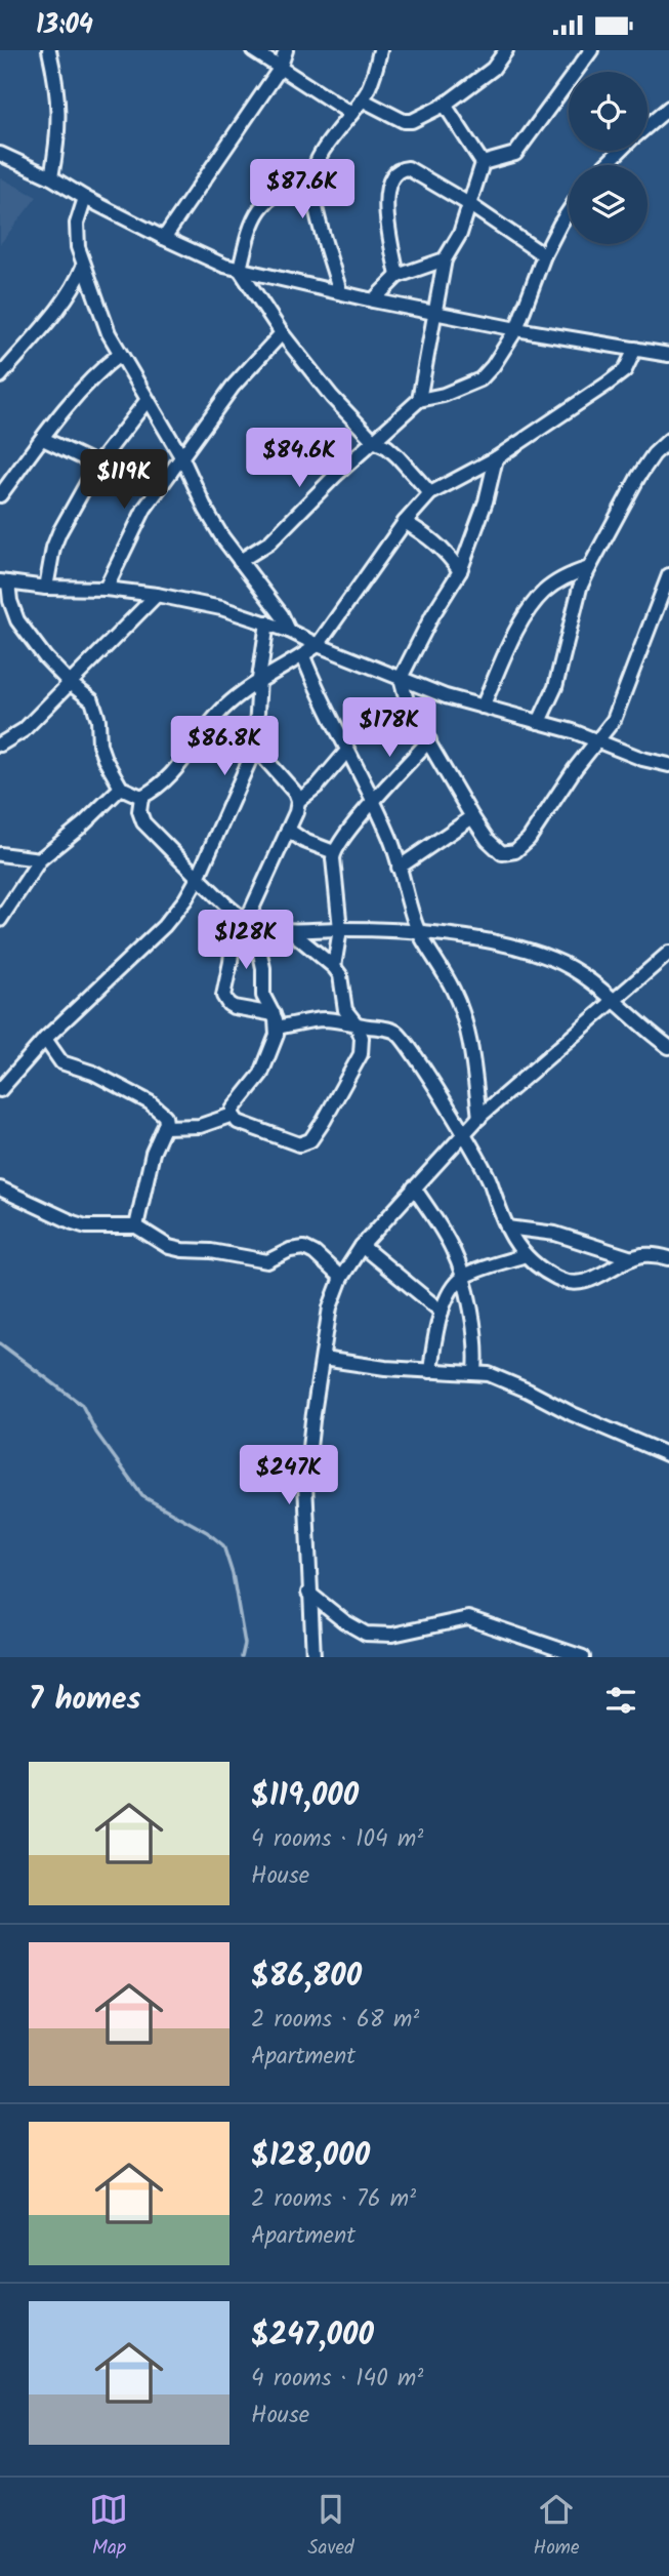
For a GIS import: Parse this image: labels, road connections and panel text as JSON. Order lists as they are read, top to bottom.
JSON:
{
  "page": {
    "status": "13:04",
    "price": [
      "$87.6K",
      "$84.6K",
      "$119K",
      "$178K",
      "$86.8K",
      "$128K",
      "$247K"
    ],
    "heading": "7 homes",
    "list": [
      {
        "name": "$119,000",
        "note": "4 rooms · 104 m² · House"
      },
      {
        "name": "$86,800",
        "note": "2 rooms · 68 m² · Apartment"
      },
      {
        "name": "$128,000",
        "note": "2 rooms · 76 m² · Apartment"
      },
      {
        "name": "$247,000",
        "note": "4 rooms · 140 m² · House"
      }
    ],
    "tabs": ["Map", "Saved", "Home"]
  }
}
